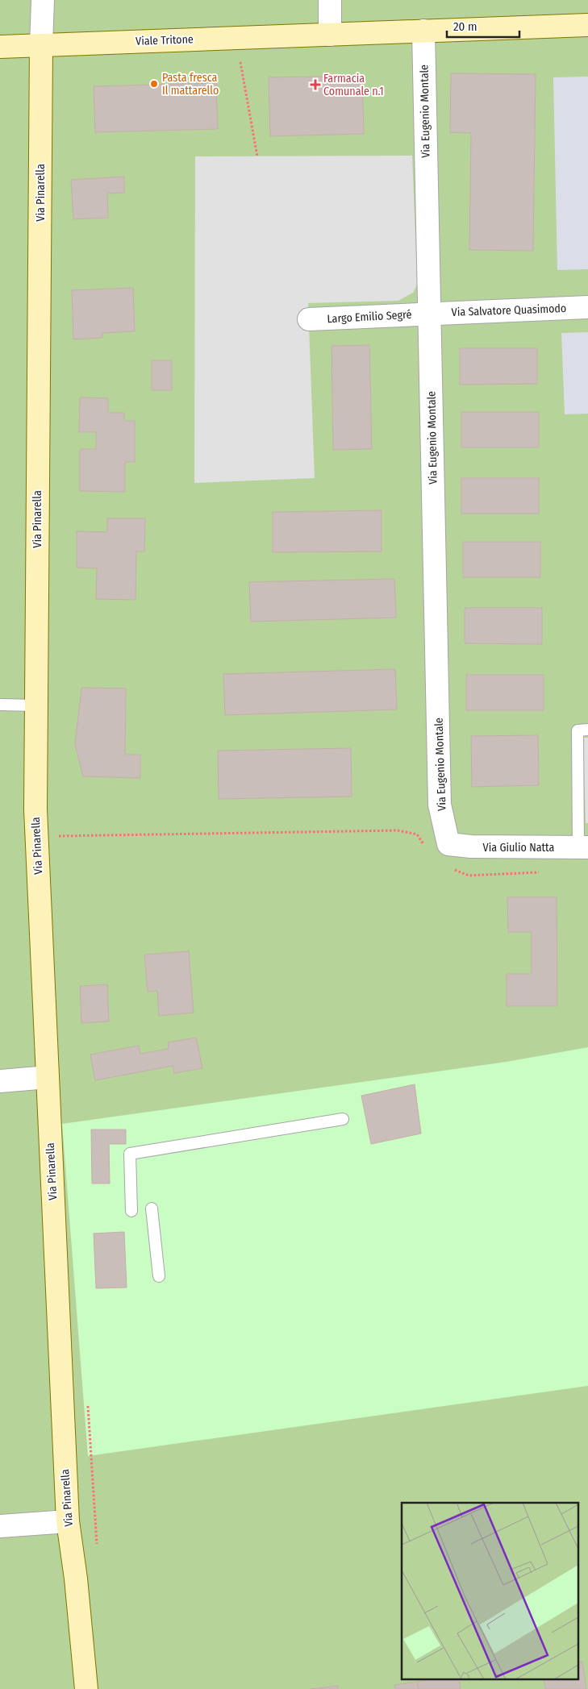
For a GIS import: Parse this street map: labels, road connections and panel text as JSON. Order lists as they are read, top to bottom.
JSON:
{
  "streets": {
    "street": [
      "Viale Tritone",
      "Via Eugenio Montale",
      "Via Pinarella",
      "Via Salvatore Quasimodo",
      "Largo Emilio Segré",
      "Via Giulio Natta"
    ]
  },
  "crossings": [
    ["Viale Tritone", "Via Eugenio Montale"],
    ["Viale Tritone", "Via Pinarella"],
    ["Via Eugenio Montale", "Via Salvatore Quasimodo"],
    ["Via Eugenio Montale", "Largo Emilio Segré"],
    ["Via Eugenio Montale", "Via Giulio Natta"],
    ["Via Salvatore Quasimodo", "Largo Emilio Segré"]
  ],
  "places": {
    "other": ["Pasta fresca Il mattarello"],
    "health": ["Farmacia Comunale n.1"]
  },
  "scale_bar": "20 m"
}
